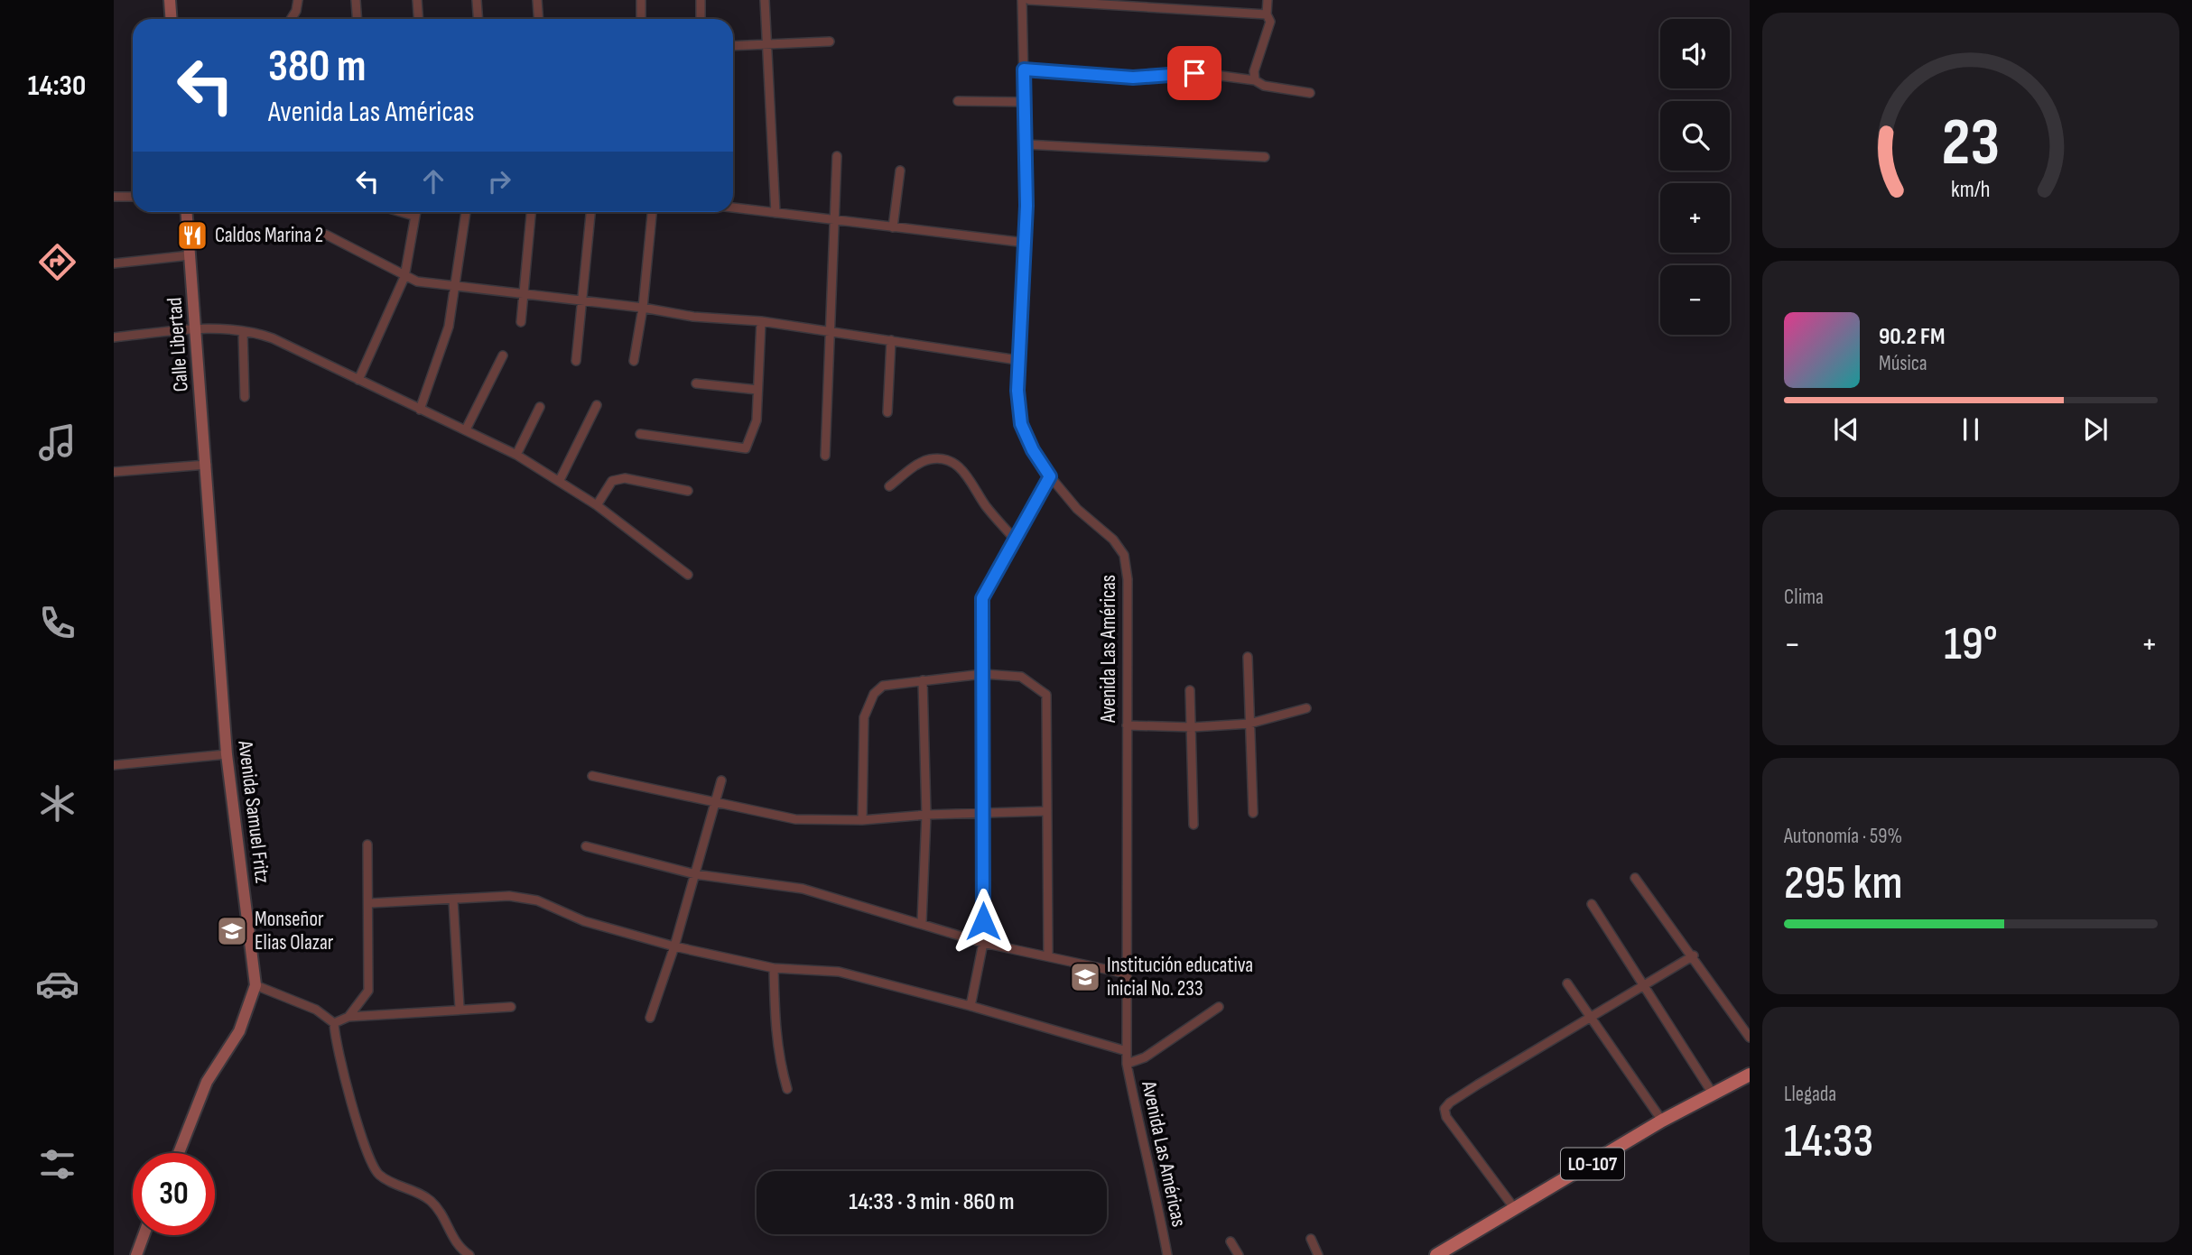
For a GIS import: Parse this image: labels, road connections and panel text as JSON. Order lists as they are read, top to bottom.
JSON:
{
  "streets": {
    "main road": ["LO-107"],
    "street": ["Calle Libertad", "Avenida Las Américas", "Avenida Samuel Fritz"]
  },
  "crossings": [
    ["Calle Libertad", "Avenida Samuel Fritz"]
  ],
  "places": {
    "restaurant": ["Caldos Marina 2"],
    "school or university": ["Monseñor Elias Olazar", "Institución educativa inicial No. 233"]
  },
  "page": {
    "tabs": "14:30",
    "map_buttons": ["+", "−"],
    "turn": ["380 m", "Avenida Las Américas"],
    "song": ["90.2 FM", "Música"],
    "tile": [
      "Clima",
      ["Autonomía · 59%", "295 km"],
      ["Llegada", "14:33"]
    ],
    "heat": ["−", "19°", "+"],
    "limit": "30",
    "trip": "14:33 · 3 min · 860 m",
    "gauge": ["23", "km/h"]
  }
}
